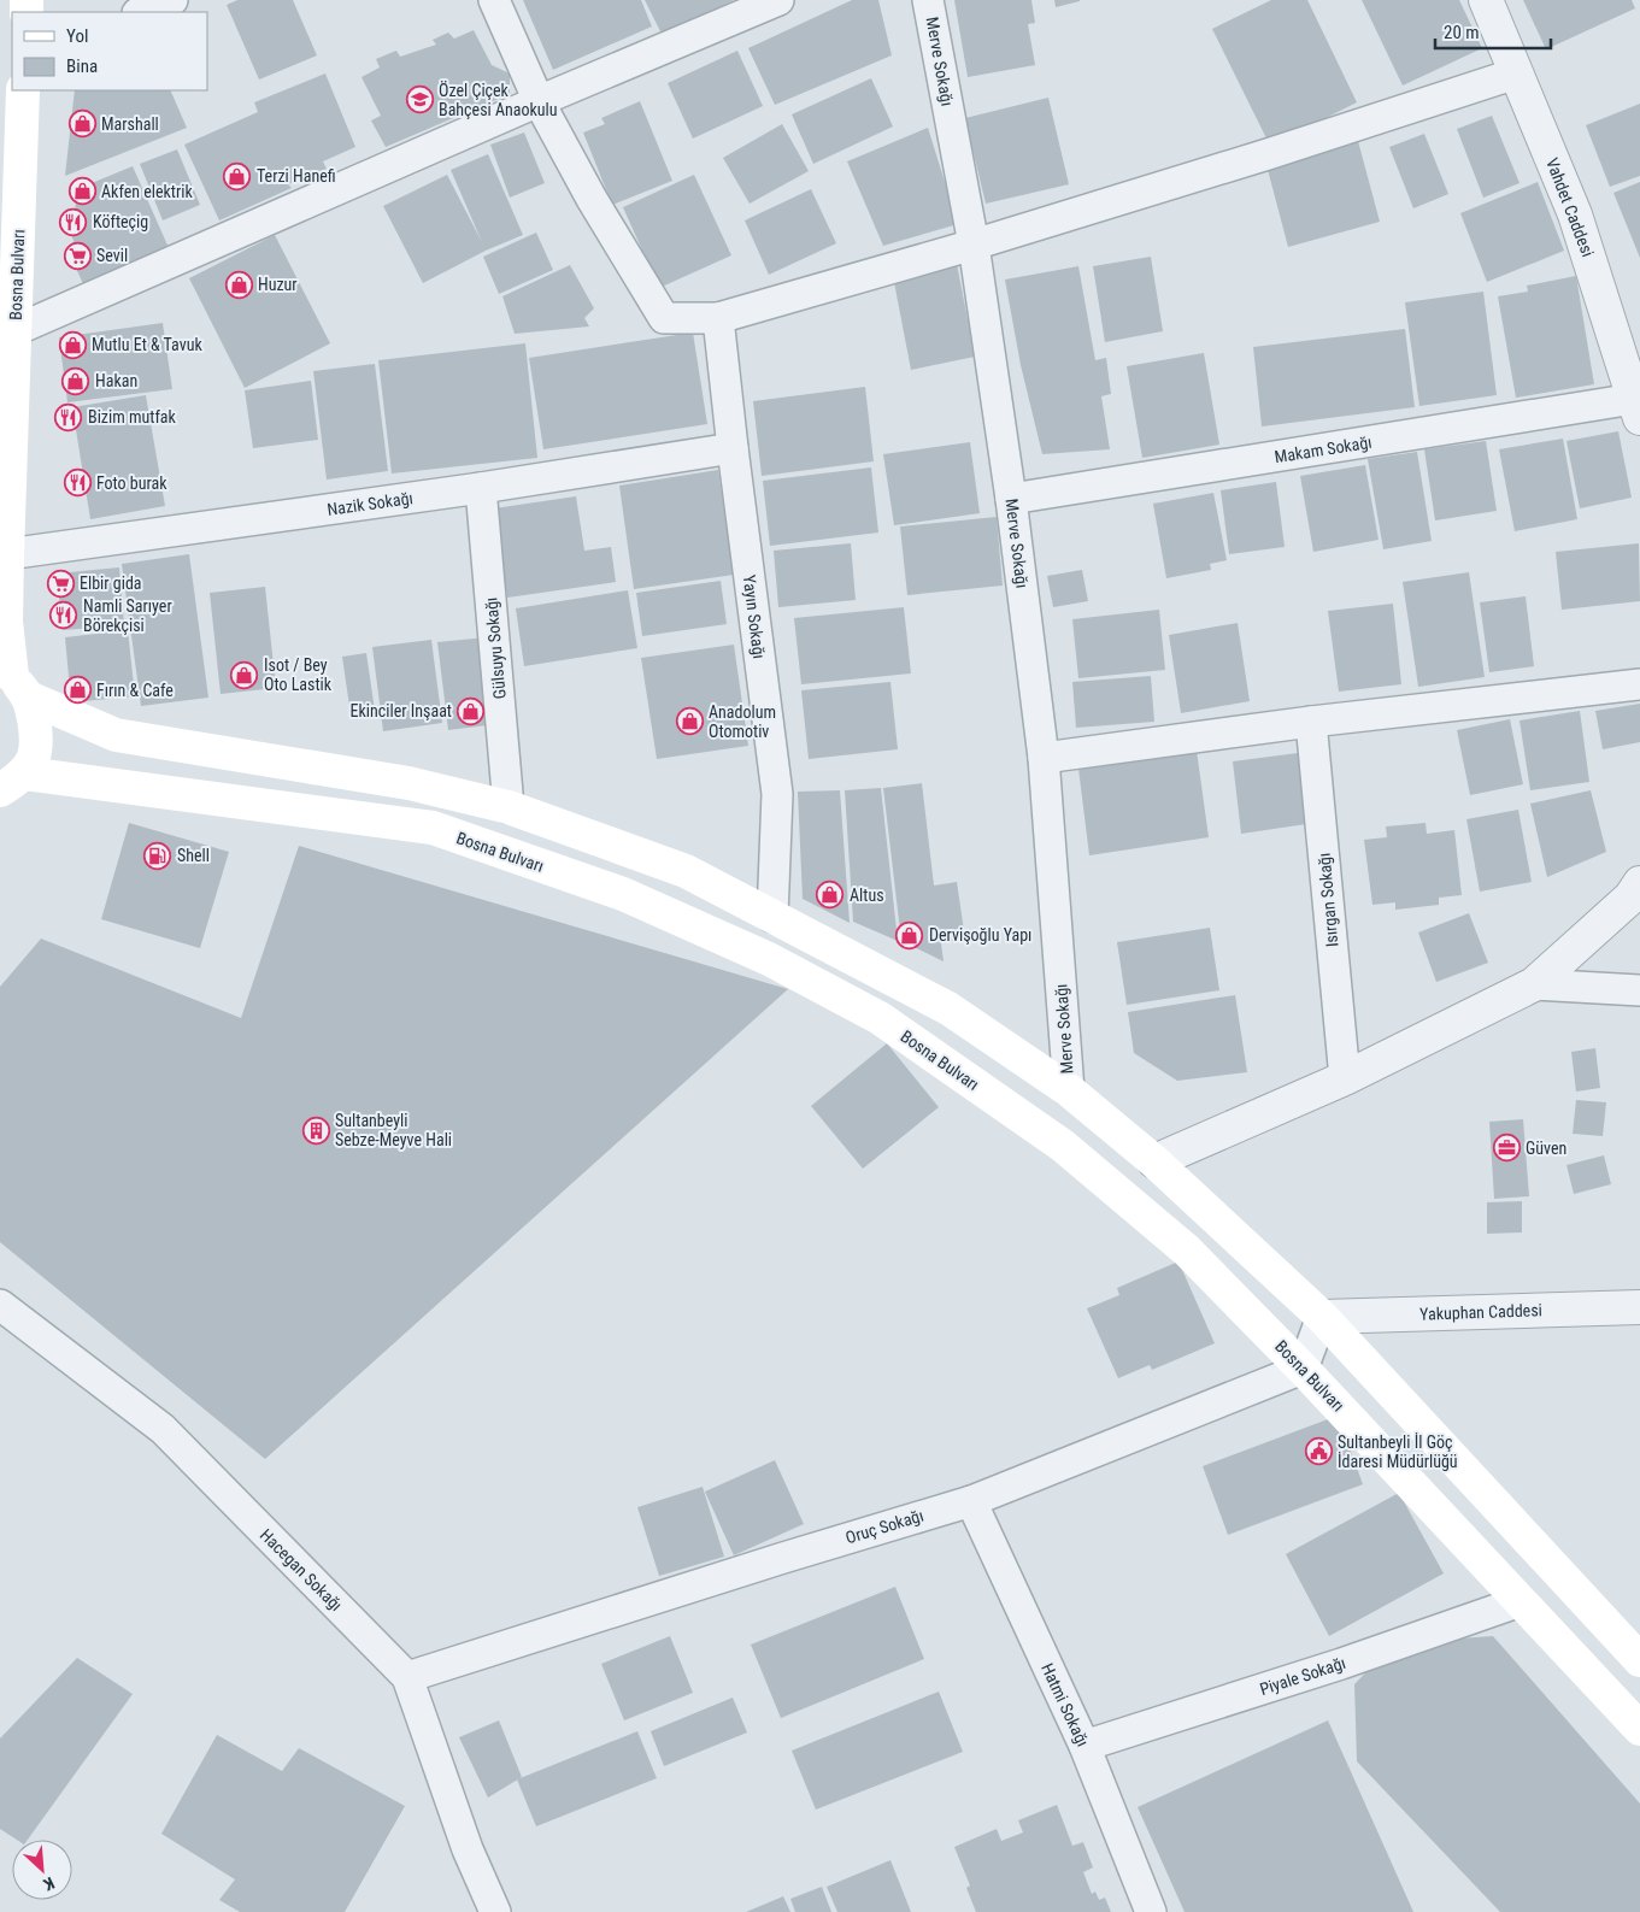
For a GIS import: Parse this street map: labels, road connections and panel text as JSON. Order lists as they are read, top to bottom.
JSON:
{
  "streets": {
    "main road": ["Bosna Bulvarı"],
    "street": [
      "Merve Sokağı",
      "Vahdet Caddesi",
      "Makam Sokağı",
      "Nazik Sokağı",
      "Yayın Sokağı",
      "Gülsuyu Sokağı",
      "Isırgan Sokağı",
      "Yakuphan Caddesi",
      "Oruç Sokağı",
      "Hacegan Sokağı",
      "Piyale Sokağı",
      "Hatmi Sokağı"
    ]
  },
  "crossings": [
    ["Merve Sokağı", "Makam Sokağı"],
    ["Vahdet Caddesi", "Makam Sokağı"],
    ["Bosna Bulvarı", "Nazik Sokağı"],
    ["Bosna Bulvarı", "Oruç Sokağı"],
    ["Bosna Bulvarı", "Piyale Sokağı"],
    ["Nazik Sokağı", "Yayın Sokağı"],
    ["Nazik Sokağı", "Gülsuyu Sokağı"],
    ["Oruç Sokağı", "Hacegan Sokağı"],
    ["Oruç Sokağı", "Hatmi Sokağı"],
    ["Piyale Sokağı", "Hatmi Sokağı"]
  ],
  "places": {
    "school or university": ["Özel Çiçek Bahçesi Anaokulu"],
    "shop": [
      "Marshall",
      "Terzi Hanefi",
      "Akfen elektrik",
      "Huzur",
      "Mutlu Et & Tavuk",
      "Hakan",
      "Isot / Bey Oto Lastik",
      "Fırın & Cafe",
      "Ekinciler Inşaat",
      "Anadolum Otomotiv",
      "Altus",
      "Dervişoğlu Yapı"
    ],
    "restaurant": [
      "Köfteçig",
      "Bizim mutfak",
      "Foto burak",
      "Namli Sarıyer Börekçisi"
    ],
    "supermarket": ["Sevil", "Elbir gida"],
    "fuel station": ["Shell"],
    "building": ["Sultanbeyli Sebze-Meyve Hali"],
    "office": ["Güven"],
    "public building": ["Sultanbeyli İl Göç İdaresi Müdürlüğü"]
  },
  "legend": ["Yol", "Bina"],
  "scale_bar": "20 m",
  "north": "bottom right"
}
